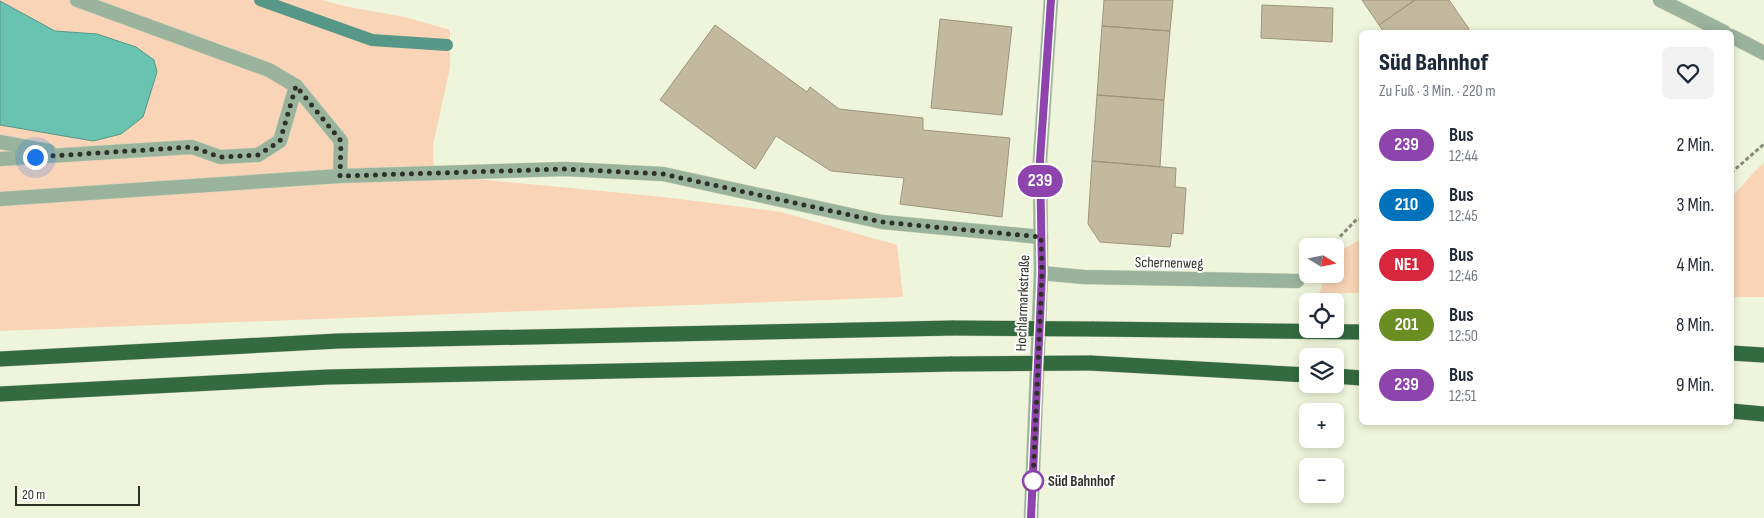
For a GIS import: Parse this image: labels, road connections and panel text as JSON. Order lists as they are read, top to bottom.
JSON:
{
  "streets": {
    "street": ["Schernenweg", "Hochlarmarkstraße"]
  },
  "crossings": [
    ["Schernenweg", "Hochlarmarkstraße"]
  ],
  "places": ["Süd Bahnhof"],
  "lines": ["bus line 239"],
  "scale_bar": "20 m",
  "north": "right",
  "page": {
    "on_map": "239",
    "heading": ["Süd Bahnhof", "Zu Fuß · 3 Min. · 220 m"],
    "list": [
      {
        "mark": "239",
        "name": "Bus",
        "note": "12:44",
        "value": "2 Min."
      },
      {
        "mark": "210",
        "name": "Bus",
        "note": "12:45",
        "value": "3 Min."
      },
      {
        "mark": "NE1",
        "name": "Bus",
        "note": "12:46",
        "value": "4 Min."
      },
      {
        "mark": "201",
        "name": "Bus",
        "note": "12:50",
        "value": "8 Min."
      },
      {
        "mark": "239",
        "name": "Bus",
        "note": "12:51",
        "value": "9 Min."
      }
    ],
    "map_buttons": ["+", "−"],
    "scale": "20 m"
  }
}
